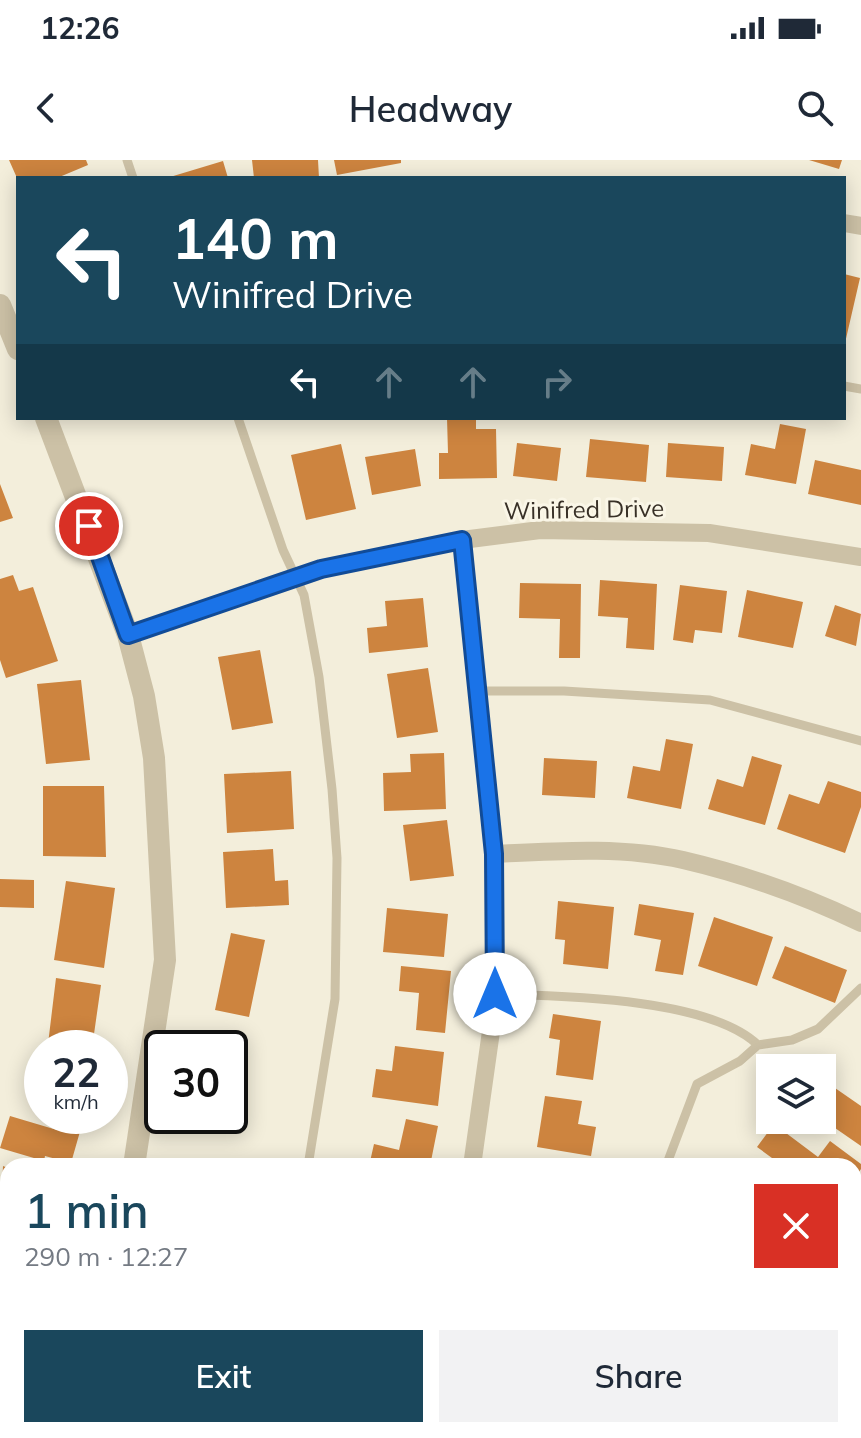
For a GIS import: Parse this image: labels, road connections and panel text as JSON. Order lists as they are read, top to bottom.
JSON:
{
  "streets": {
    "street": ["Winifred Drive"]
  },
  "page": {
    "status": "12:26",
    "header": "Headway",
    "turn": ["140 m", "Winifred Drive"],
    "speed": "22 km/h",
    "limit": "30",
    "heading": ["1 min", "290 m · 12:27"],
    "buttons": ["Exit", "Share"]
  }
}
